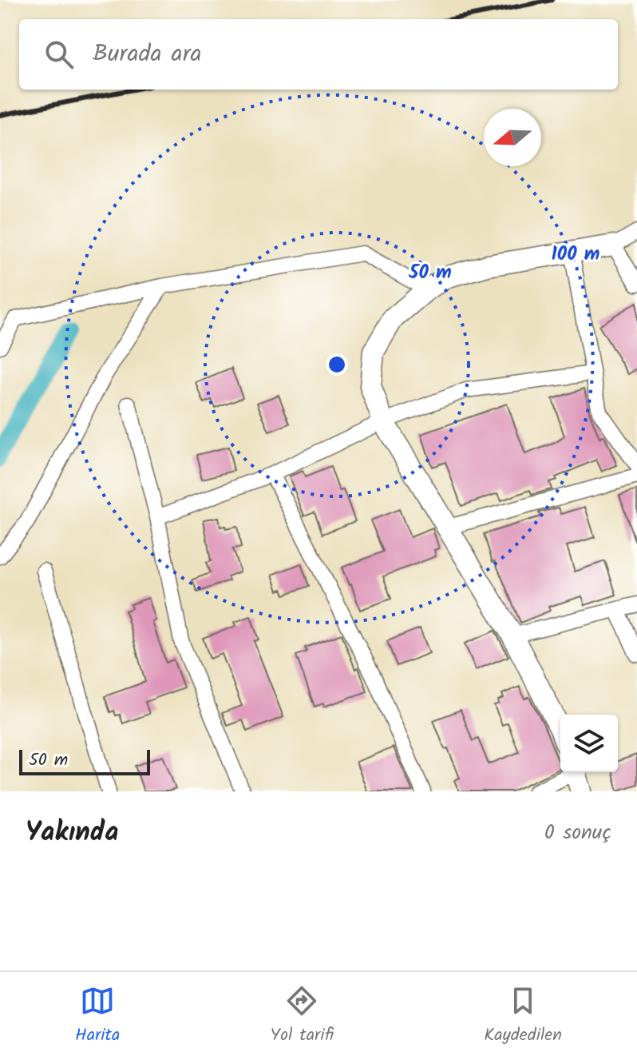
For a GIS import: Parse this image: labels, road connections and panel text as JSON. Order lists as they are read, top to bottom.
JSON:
{
  "scale_bar": "50 m",
  "north": "left",
  "page": {
    "search": "Burada ara",
    "scale": "50 m",
    "heading": ["Yakında", "0 sonuç"],
    "nav": ["Harita", "Yol tarifi", "Kaydedilen"]
  },
  "rings": ["100 m", "50 m"]
}
